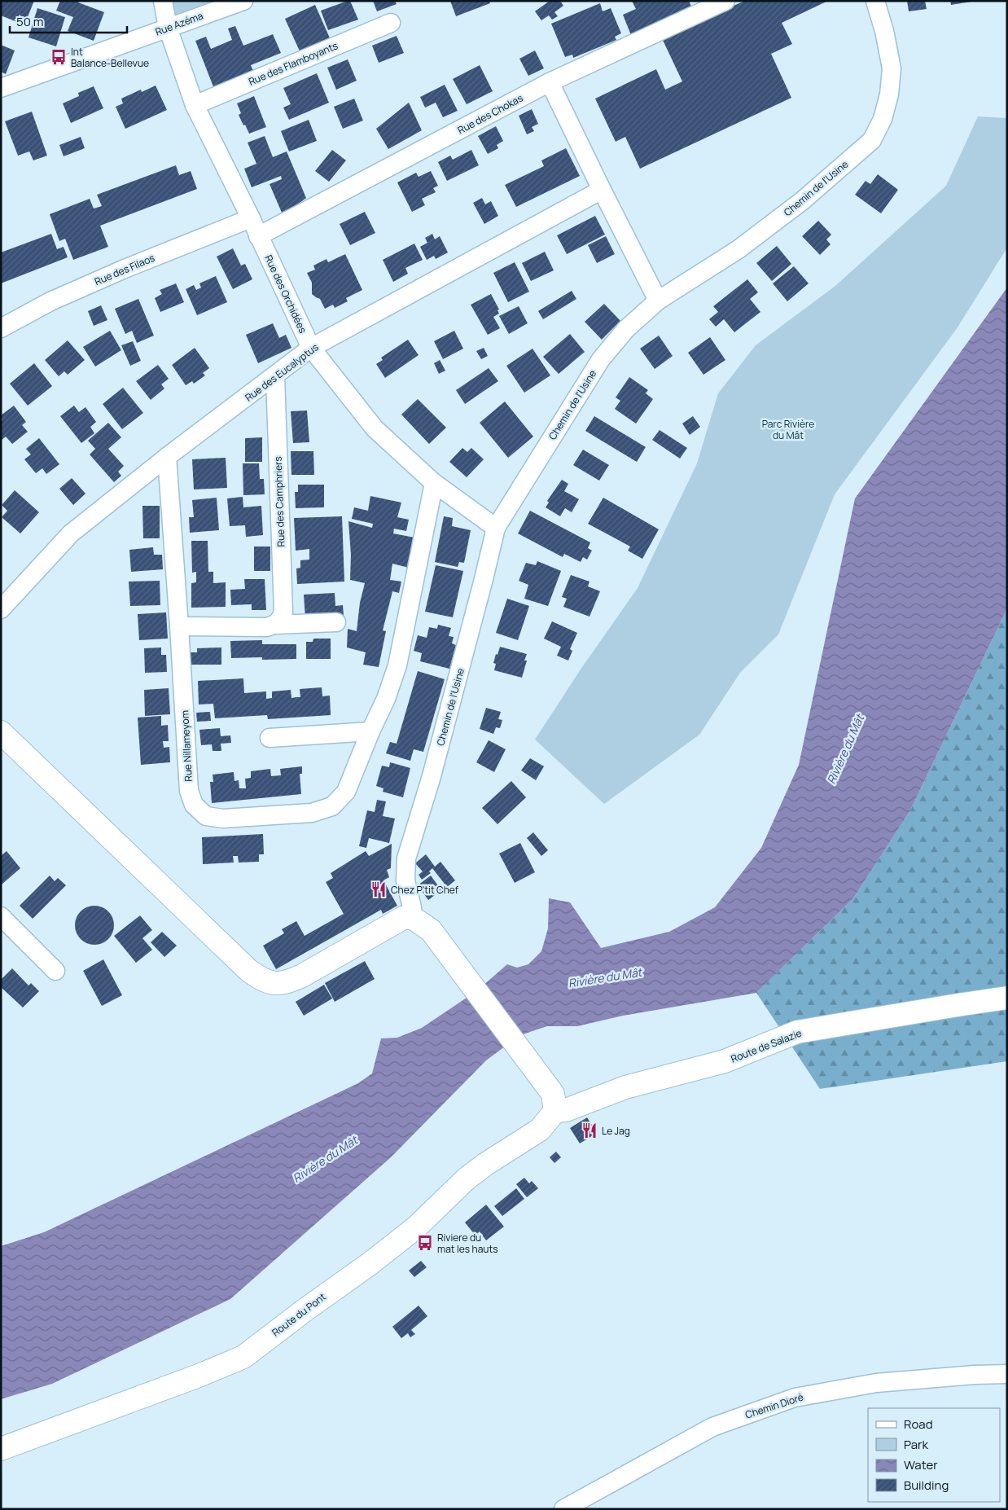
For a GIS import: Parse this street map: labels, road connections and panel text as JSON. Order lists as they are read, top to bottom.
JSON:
{
  "streets": {
    "main road": ["Route de Salazie", "Route du Pont"],
    "street": [
      "Rue Azéma",
      "Rue des Flamboyants",
      "Rue des Chokas",
      "Chemin de l'Usine",
      "Rue des Filaos",
      "Rue des Orchidées",
      "Rue des Eucalyptus",
      "Rue des Camphriers",
      "Rue Nillameyom",
      "Chemin Dioré"
    ]
  },
  "crossings": [
    ["Rue Azéma", "Rue des Orchidées"],
    ["Rue des Flamboyants", "Rue des Orchidées"],
    ["Rue des Chokas", "Rue des Orchidées"],
    ["Chemin de l'Usine", "Rue des Orchidées"],
    ["Rue des Filaos", "Rue des Orchidées"],
    ["Rue des Orchidées", "Rue des Eucalyptus"],
    ["Rue des Orchidées", "Rue Nillameyom"],
    ["Rue des Eucalyptus", "Rue des Camphriers"],
    ["Rue des Eucalyptus", "Rue Nillameyom"],
    ["Route de Salazie", "Route du Pont"]
  ],
  "water": ["Rivière du Mât"],
  "parks": ["Parc Rivière du Mât"],
  "places": {
    "bus stop": ["Int Balance-Bellevue", "Riviere du mat les hauts"],
    "restaurant": ["Chez P'tit Chef", "Le Jag"]
  },
  "legend": [
    "Road",
    "Park",
    "Water",
    "Building"
  ],
  "scale_bar": "50 m"
}
